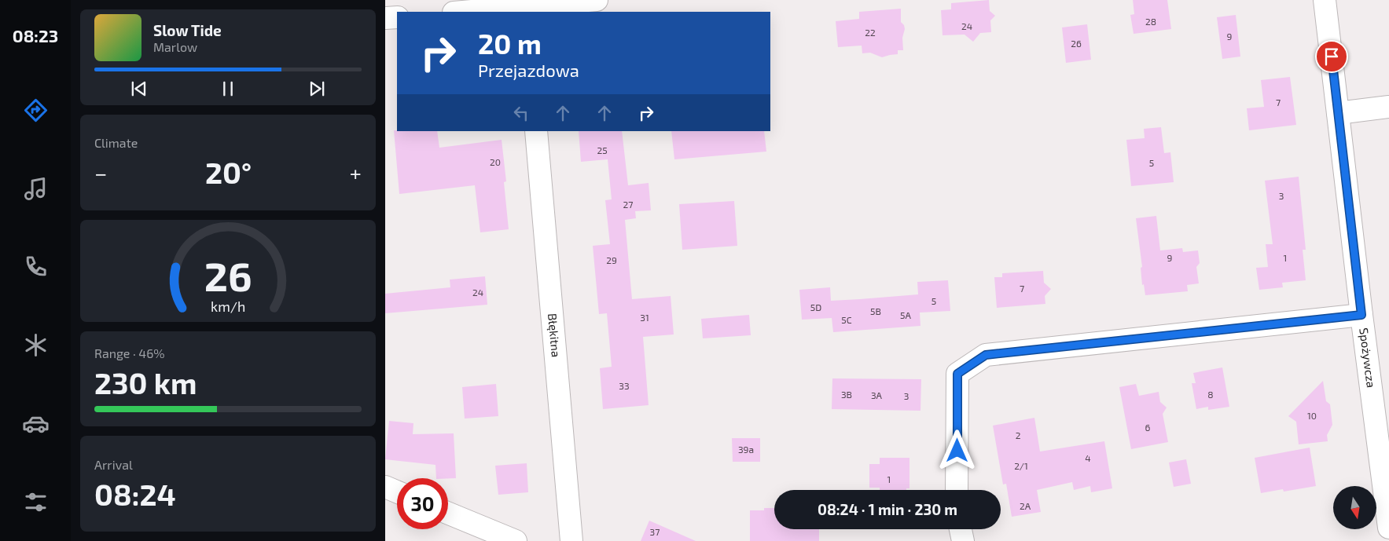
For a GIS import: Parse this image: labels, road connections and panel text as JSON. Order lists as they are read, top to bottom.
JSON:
{
  "streets": {
    "street": ["Błękitna", "Spożywcza"]
  },
  "house_numbers": [
    "28",
    "24",
    "22",
    "9",
    "26",
    "7",
    "25",
    "20",
    "5",
    "3",
    "27",
    "9",
    "1",
    "29",
    "7",
    "24",
    "5",
    "5D",
    "5B",
    "5A",
    "31",
    "5C",
    "33",
    "3B",
    "8",
    "3A",
    "3",
    "10",
    "6",
    "2",
    "39a",
    "4",
    "2/1",
    "1",
    "2A",
    "37"
  ],
  "north": "bottom",
  "page": {
    "tabs": "08:23",
    "turn": ["20 m", "Przejazdowa"],
    "song": ["Slow Tide", "Marlow"],
    "tile": [
      "Climate",
      ["Range · 46%", "230 km"],
      ["Arrival", "08:24"]
    ],
    "heat": ["−", "20°", "+"],
    "limit": "30",
    "trip": "08:24 · 1 min · 230 m",
    "gauge": ["26", "km/h"]
  }
}
